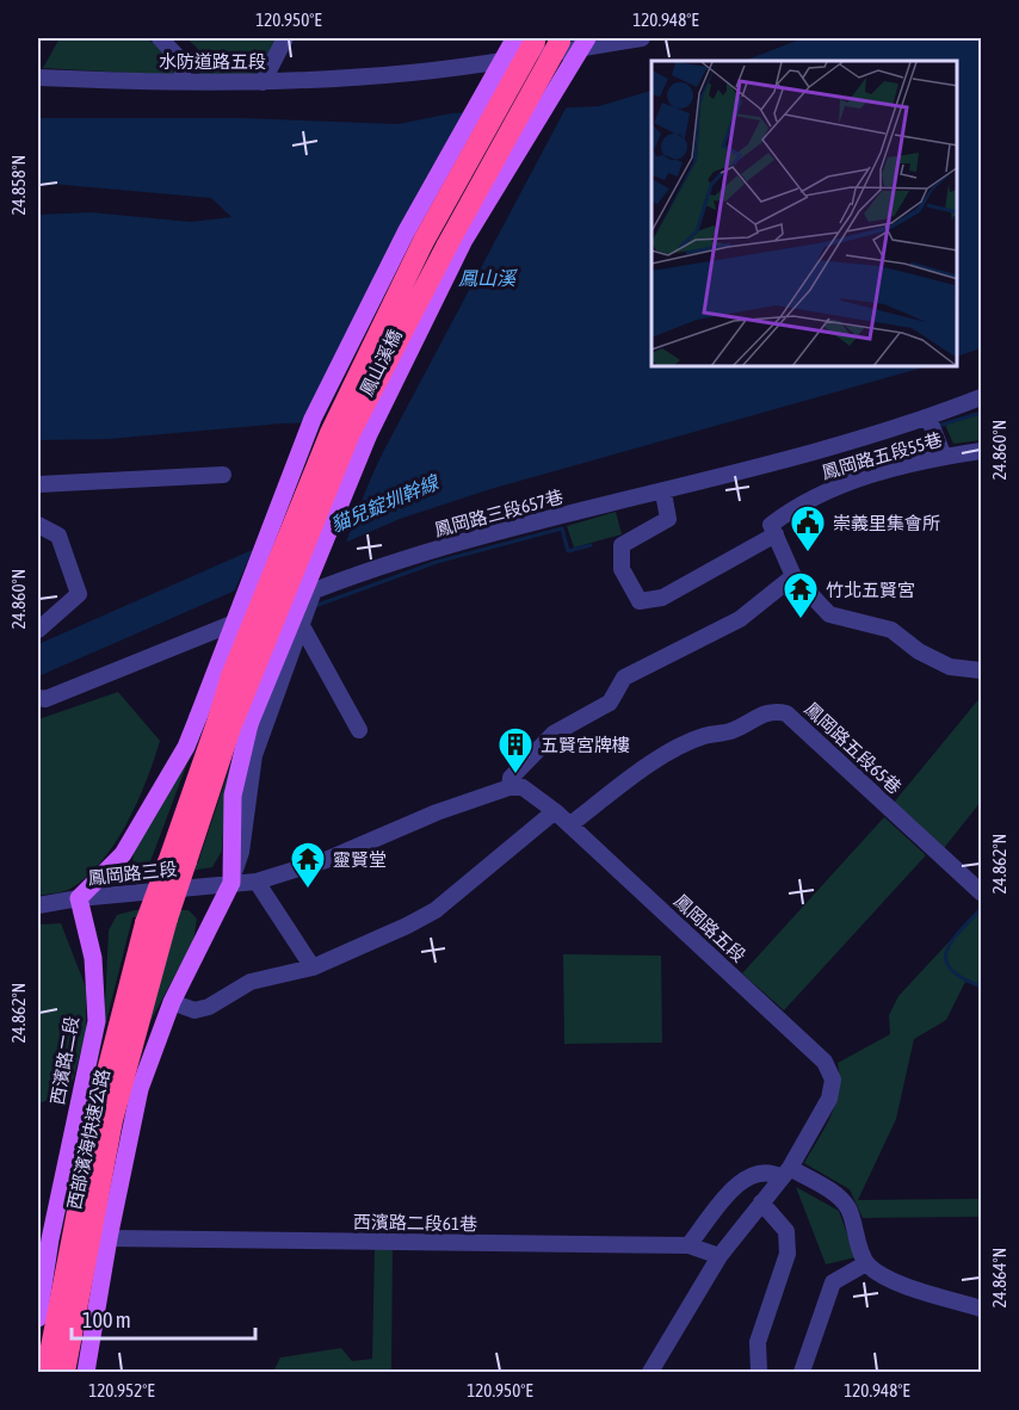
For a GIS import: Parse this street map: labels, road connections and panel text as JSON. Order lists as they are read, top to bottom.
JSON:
{
  "streets": {
    "highway": ["鳳山溪橋", "西部濱海快速公路"],
    "main road": ["西濱路二段"],
    "street": [
      "水防道路五段",
      "鳳岡路五段55巷",
      "鳳岡路三段657巷",
      "鳳岡路五段65巷",
      "鳳岡路三段",
      "鳳岡路五段",
      "西濱路二段61巷"
    ]
  },
  "crossings": [
    ["鳳岡路五段55巷", "鳳岡路三段657巷"],
    ["鳳岡路五段65巷", "鳳岡路五段"],
    ["鳳岡路三段", "西濱路二段"],
    ["鳳岡路五段", "西濱路二段61巷"]
  ],
  "water": ["鳳山溪", "貓兒錠圳幹線"],
  "places": {
    "public building": ["崇義里集會所"],
    "temple": ["竹北五賢宮", "靈賢堂"],
    "building": ["五賢宮牌樓"]
  },
  "scale_bar": "100 m",
  "coordinates": [
    "120.950°E",
    "120.948°E",
    "24.858°N",
    "24.860°N",
    "24.862°N",
    "24.864°N",
    "120.952°E"
  ]
}
